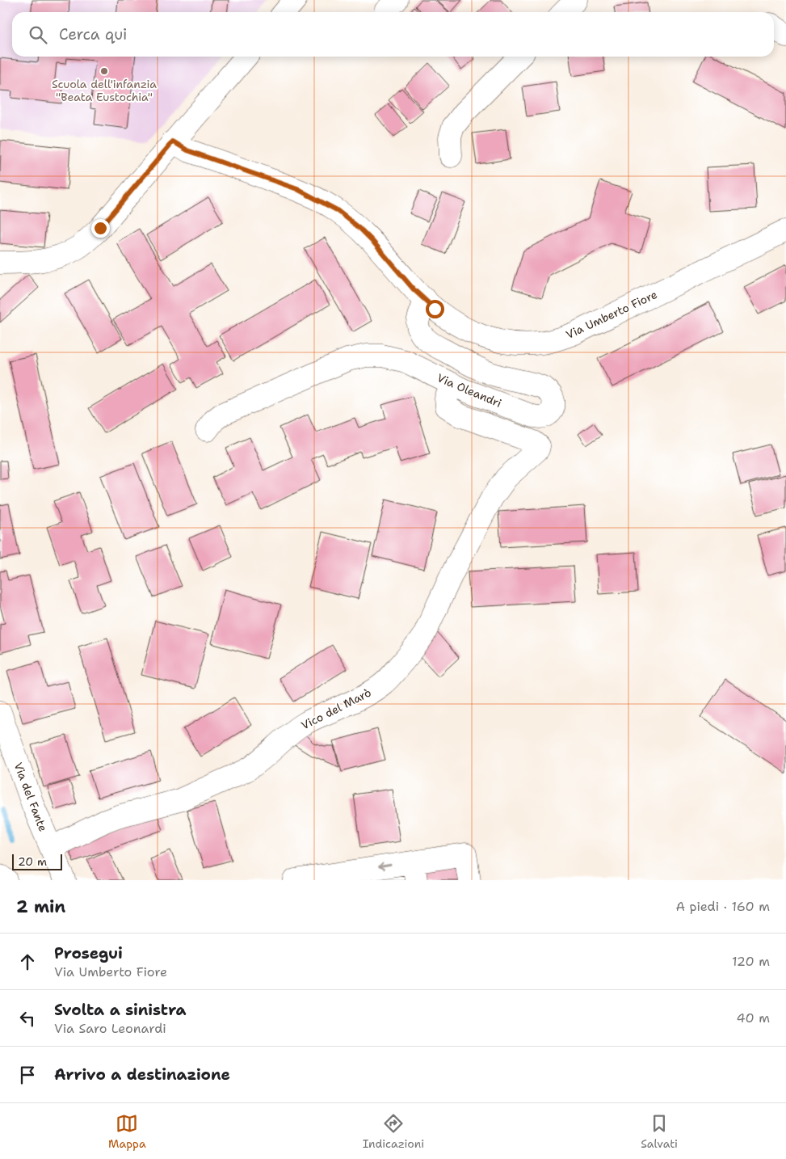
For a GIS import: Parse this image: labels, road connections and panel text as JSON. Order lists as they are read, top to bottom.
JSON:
{
  "streets": {
    "street": [
      "Via Umberto Fiore",
      "Via Oleandri",
      "Vico del Marò",
      "Via del Fante"
    ]
  },
  "crossings": [
    ["Via Umberto Fiore", "Via Oleandri"],
    ["Via Oleandri", "Vico del Marò"],
    ["Vico del Marò", "Via del Fante"]
  ],
  "places": ["Scuola dell'infanzia \"Beata Eustochia\""],
  "scale_bar": "20 m",
  "page": {
    "search": "Cerca qui",
    "scale": "20 m",
    "heading": ["2 min", "A piedi · 160 m"],
    "list": [
      ["Prosegui", "Via Umberto Fiore", "120 m"],
      ["Svolta a sinistra", "Via Saro Leonardi", "40 m"],
      "Arrivo a destinazione"
    ],
    "nav": ["Mappa", "Indicazioni", "Salvati"]
  }
}
